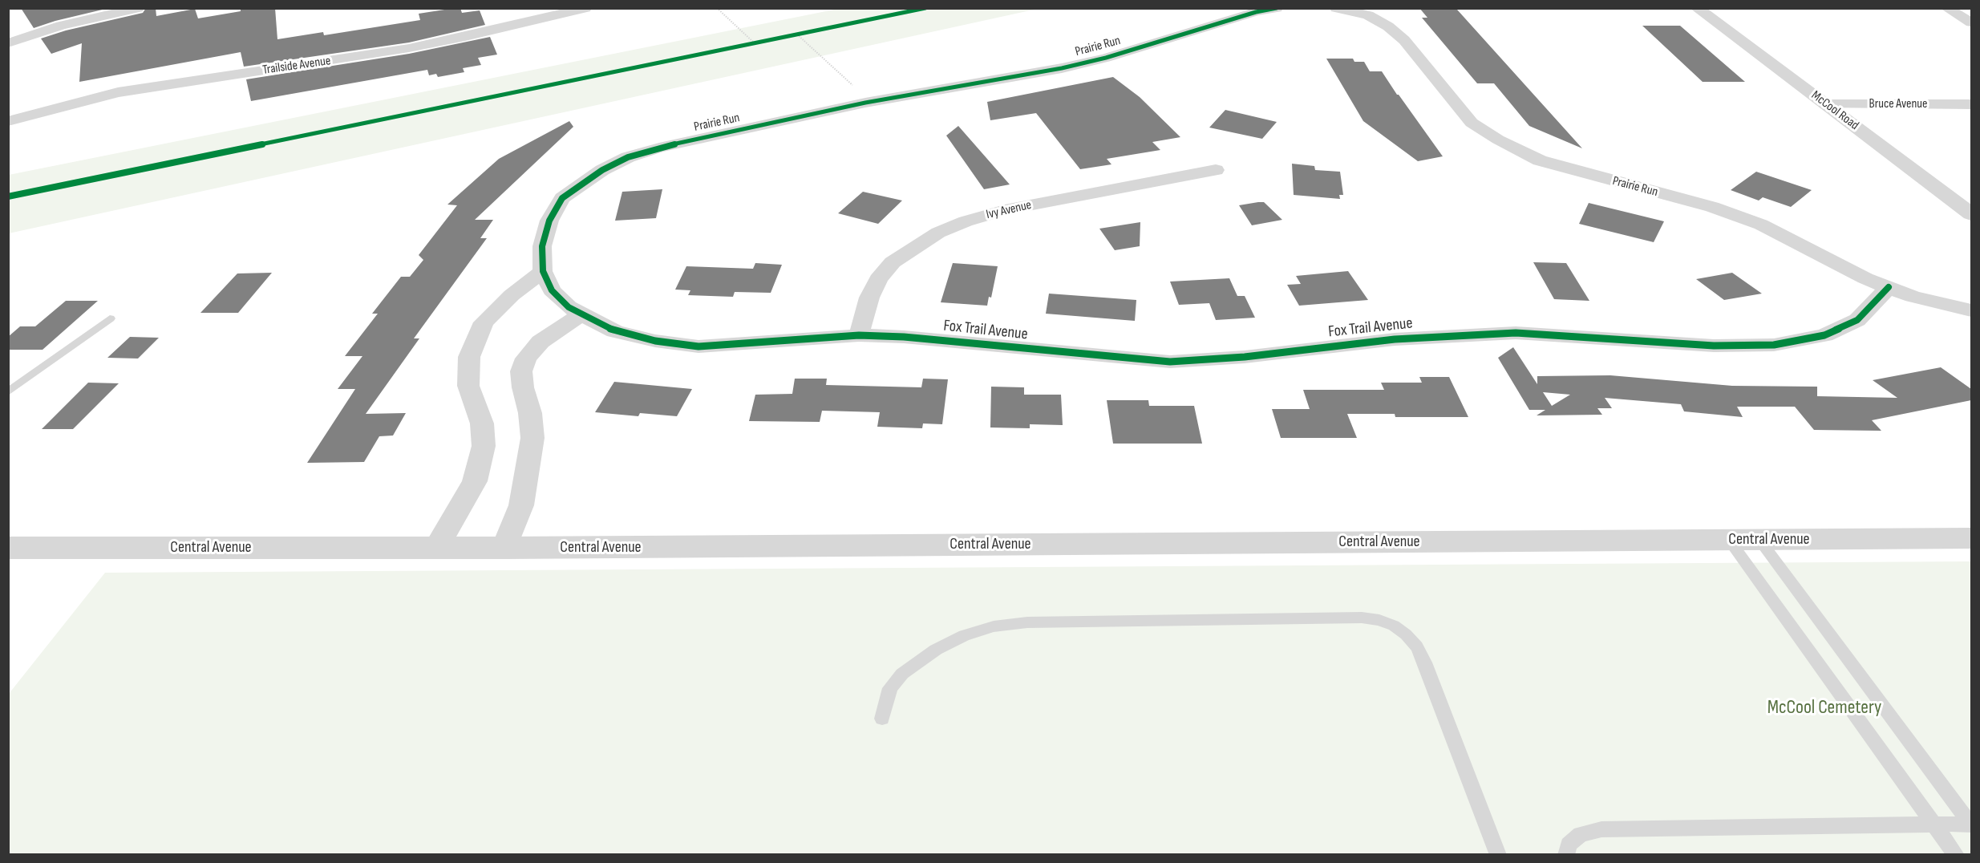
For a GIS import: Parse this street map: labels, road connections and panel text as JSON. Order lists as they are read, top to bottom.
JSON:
{
  "streets": {
    "street": [
      "Prairie Run",
      "Trailside Avenue",
      "Bruce Avenue",
      "McCool Road",
      "Ivy Avenue",
      "Fox Trail Avenue",
      "Central Avenue"
    ]
  },
  "crossings": [
    ["Prairie Run", "Ivy Avenue"],
    ["Prairie Run", "Fox Trail Avenue"],
    ["Bruce Avenue", "McCool Road"],
    ["Ivy Avenue", "Fox Trail Avenue"]
  ],
  "parks": ["McCool Cemetery"]
}
